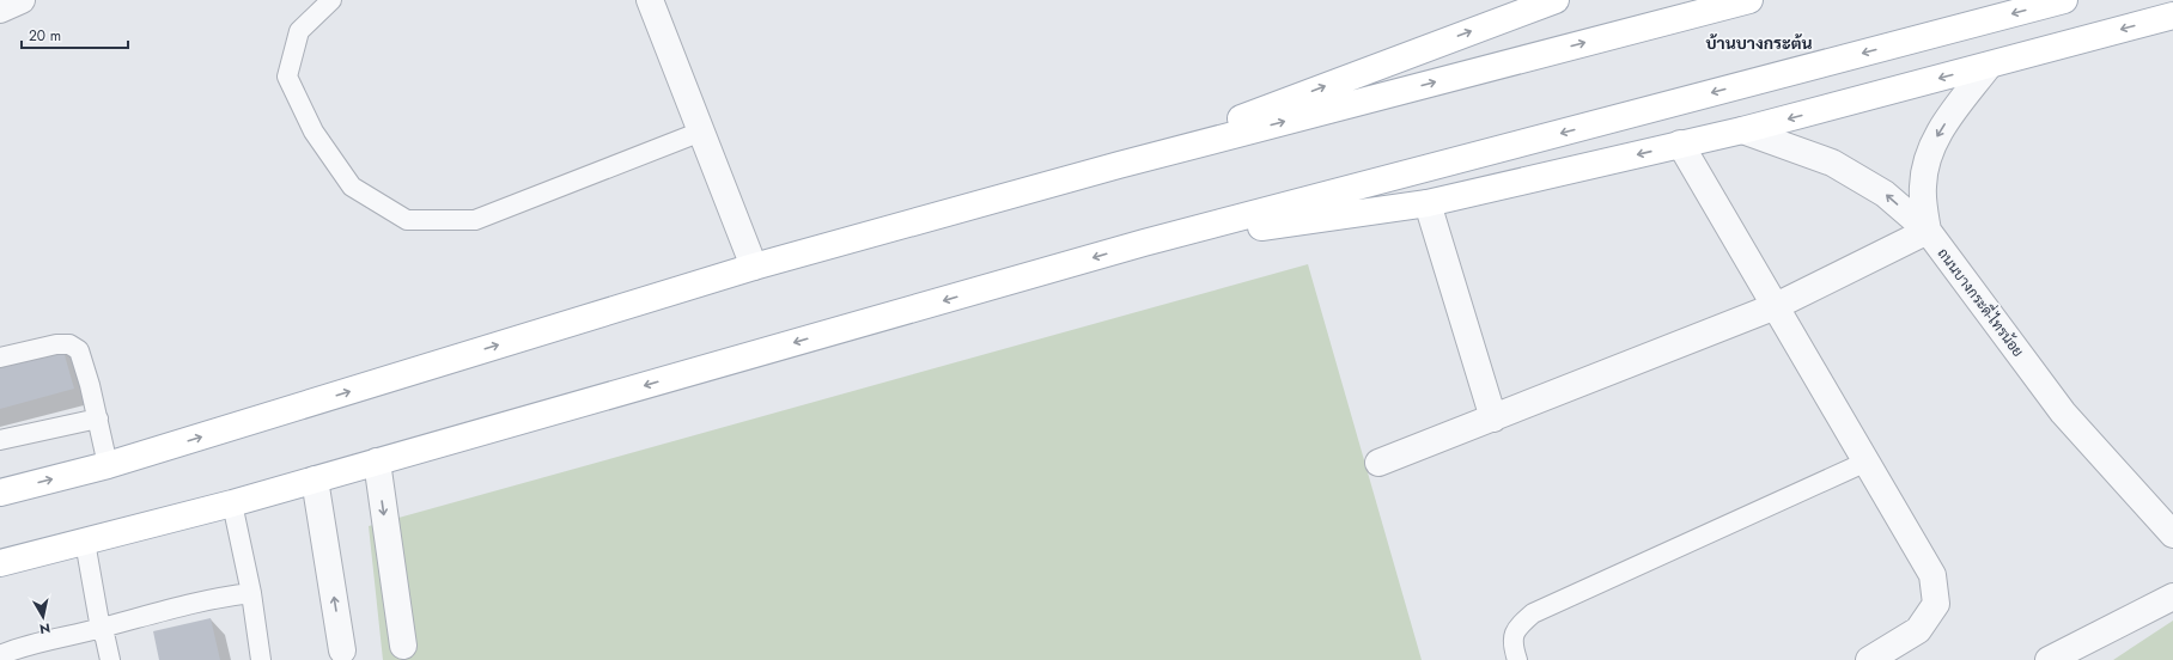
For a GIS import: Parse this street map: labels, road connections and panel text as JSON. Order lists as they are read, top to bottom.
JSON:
{
  "streets": {
    "street": ["ถนนบางกระดี่-ไทรน้อย"]
  },
  "districts": ["บ้านบางกระต้น"],
  "scale_bar": "20 m",
  "north": "bottom"
}
